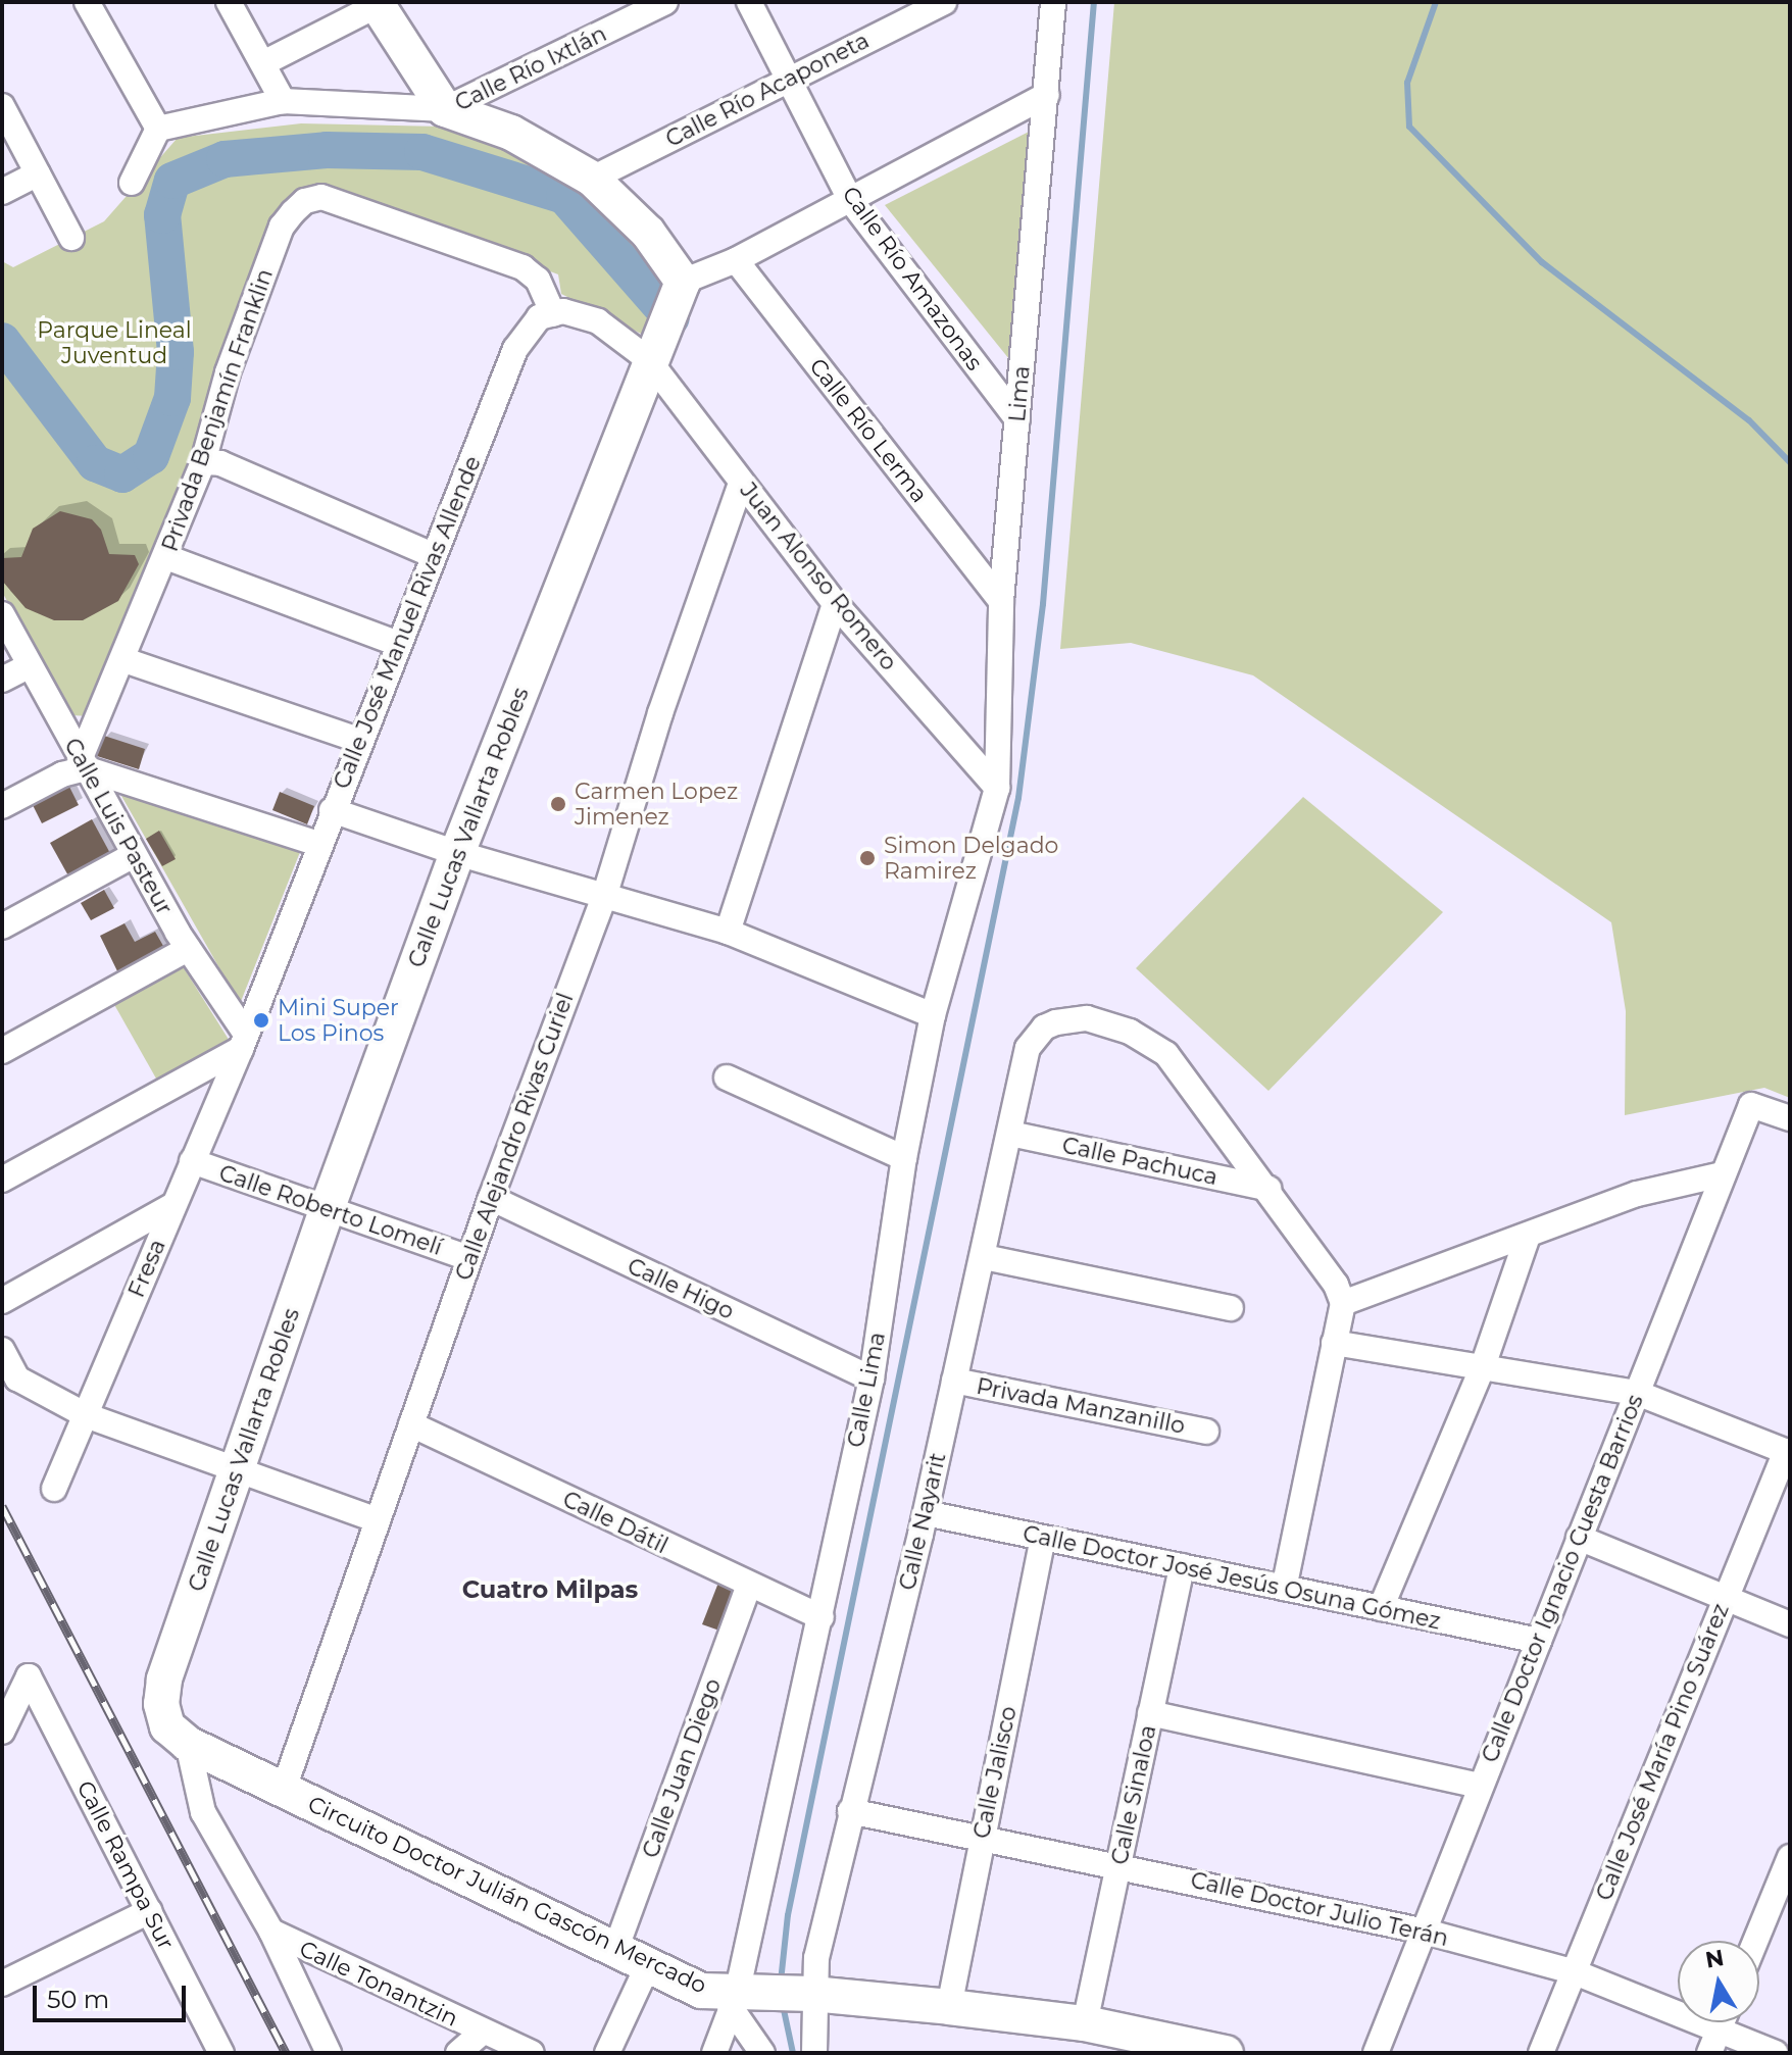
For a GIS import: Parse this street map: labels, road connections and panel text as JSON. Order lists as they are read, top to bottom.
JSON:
{
  "streets": {
    "street": [
      "Calle Río Ixtlán",
      "Calle Río Acaponeta",
      "Calle Río Amazonas",
      "Lima",
      "Privada Benjamín Franklin",
      "Calle Río Lerma",
      "Juan Alonso Romero",
      "Calle José Manuel Rivas Allende",
      "Calle Luis Pasteur",
      "Calle Lucas Vallarta Robles",
      "Calle Alejandro Rivas Curiel",
      "Calle Pachuca",
      "Calle Roberto Lomelí",
      "Fresa",
      "Calle Higo",
      "Calle Lima",
      "Privada Manzanillo",
      "Calle Nayarit",
      "Calle Dátil",
      "Calle Doctor José Jesús Osuna Gómez",
      "Calle Doctor Ignacio Cuesta Barrios",
      "Calle José María Pino Suárez",
      "Calle Juan Diego",
      "Calle Jalisco",
      "Calle Sinaloa",
      "Calle Rampa Sur",
      "Circuito Doctor Julián Gascón Mercado",
      "Calle Doctor Julio Terán",
      "Calle Tonantzin"
    ]
  },
  "crossings": [
    ["Calle Río Acaponeta", "Calle Río Amazonas"],
    ["Calle Río Amazonas", "Lima"],
    ["Lima", "Calle Río Lerma"],
    ["Lima", "Juan Alonso Romero"],
    ["Lima", "Calle Lima"],
    ["Privada Benjamín Franklin", "Calle José Manuel Rivas Allende"],
    ["Privada Benjamín Franklin", "Calle Luis Pasteur"],
    ["Juan Alonso Romero", "Calle Lucas Vallarta Robles"],
    ["Juan Alonso Romero", "Calle Alejandro Rivas Curiel"],
    ["Juan Alonso Romero", "Calle Lima"],
    ["Calle José Manuel Rivas Allende", "Calle Luis Pasteur"],
    ["Calle José Manuel Rivas Allende", "Fresa"],
    ["Calle Luis Pasteur", "Fresa"],
    ["Calle Lucas Vallarta Robles", "Calle Roberto Lomelí"],
    ["Calle Lucas Vallarta Robles", "Circuito Doctor Julián Gascón Mercado"],
    ["Calle Alejandro Rivas Curiel", "Calle Roberto Lomelí"],
    ["Calle Alejandro Rivas Curiel", "Calle Higo"],
    ["Calle Alejandro Rivas Curiel", "Calle Dátil"],
    ["Calle Alejandro Rivas Curiel", "Circuito Doctor Julián Gascón Mercado"],
    ["Calle Pachuca", "Calle Nayarit"],
    ["Calle Roberto Lomelí", "Fresa"],
    ["Calle Higo", "Calle Lima"],
    ["Calle Lima", "Calle Dátil"],
    ["Calle Lima", "Circuito Doctor Julián Gascón Mercado"],
    ["Privada Manzanillo", "Calle Nayarit"],
    ["Calle Nayarit", "Calle Doctor José Jesús Osuna Gómez"],
    ["Calle Nayarit", "Circuito Doctor Julián Gascón Mercado"],
    ["Calle Nayarit", "Calle Doctor Julio Terán"],
    ["Calle Dátil", "Calle Juan Diego"],
    ["Calle Doctor José Jesús Osuna Gómez", "Calle Doctor Ignacio Cuesta Barrios"],
    ["Calle Doctor José Jesús Osuna Gómez", "Calle Jalisco"],
    ["Calle Doctor José Jesús Osuna Gómez", "Calle Sinaloa"],
    ["Calle Doctor Ignacio Cuesta Barrios", "Calle Doctor Julio Terán"],
    ["Calle José María Pino Suárez", "Calle Doctor Julio Terán"],
    ["Calle Juan Diego", "Circuito Doctor Julián Gascón Mercado"],
    ["Calle Jalisco", "Circuito Doctor Julián Gascón Mercado"],
    ["Calle Jalisco", "Calle Doctor Julio Terán"],
    ["Calle Sinaloa", "Circuito Doctor Julián Gascón Mercado"],
    ["Calle Sinaloa", "Calle Doctor Julio Terán"]
  ],
  "districts": ["Cuatro Milpas"],
  "parks": ["Parque Lineal Juventud"],
  "places": ["Carmen Lopez Jimenez", "Simon Delgado Ramirez", "Mini Super Los Pinos"],
  "scale_bar": "50 m",
  "north": "top"
}
